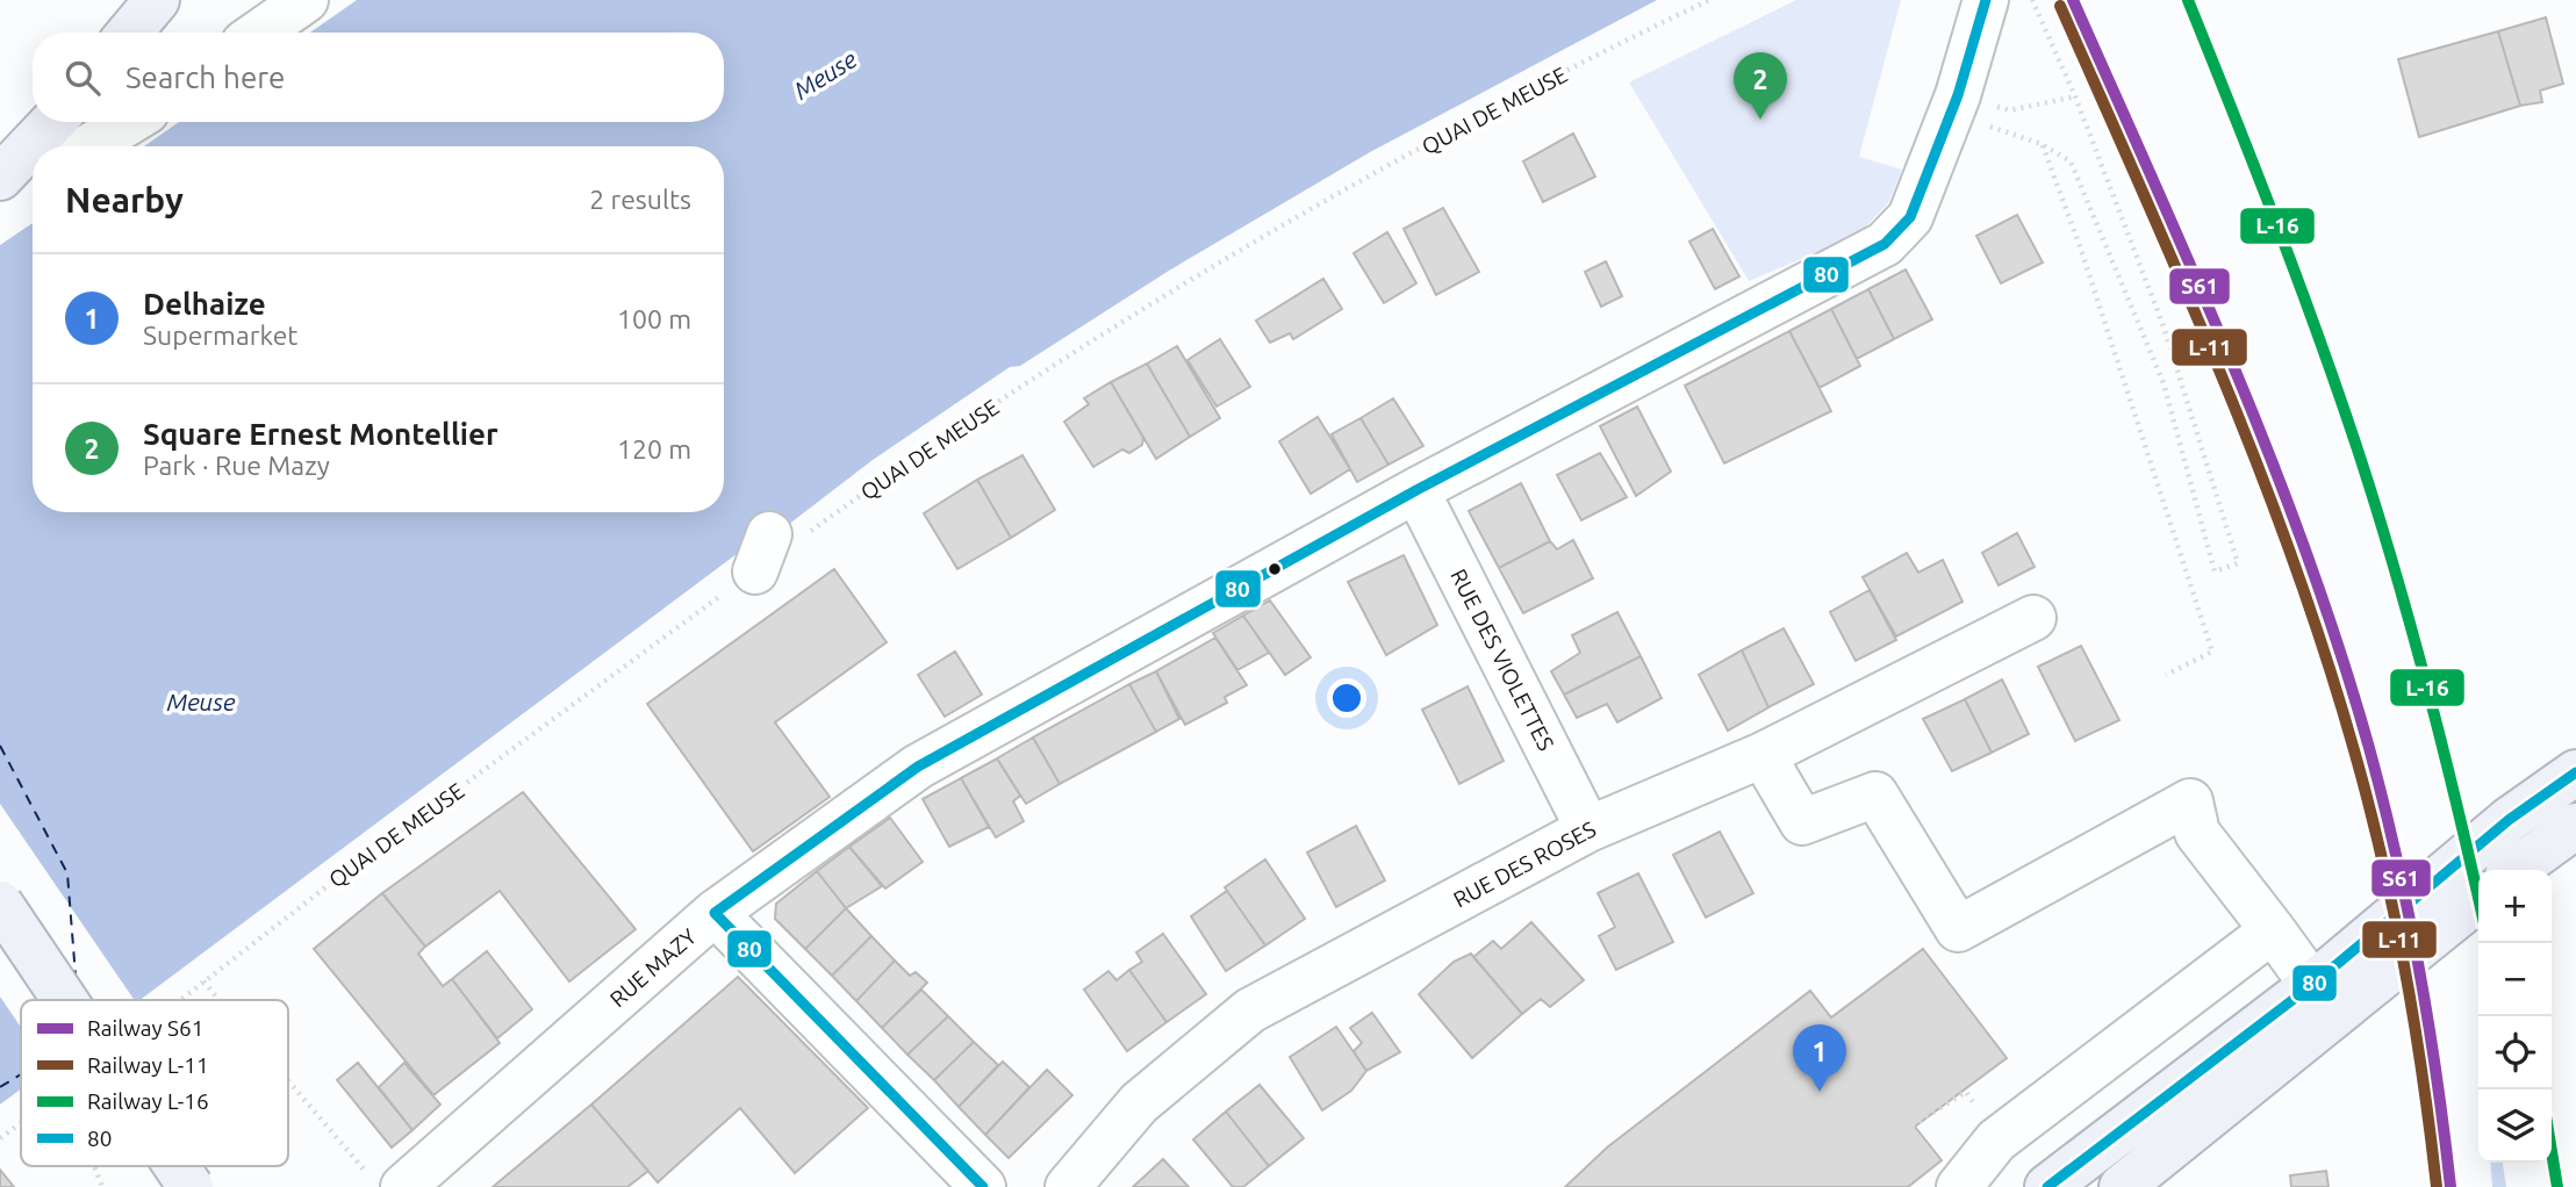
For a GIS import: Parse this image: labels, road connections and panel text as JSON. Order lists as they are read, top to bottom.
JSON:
{
  "streets": {
    "street": ["RUE DES VIOLETTES", "RUE DES ROSES", "RUE MAZY"],
    "path": ["QUAI DE MEUSE"]
  },
  "crossings": [
    ["QUAI DE MEUSE", "RUE MAZY"],
    ["RUE DES VIOLETTES", "RUE DES ROSES"],
    ["RUE DES VIOLETTES", "RUE MAZY"]
  ],
  "water": ["Meuse"],
  "lines": [
    "rail line S61",
    "rail line L-16",
    "transit line 80",
    "rail line L-11"
  ],
  "legend": [
    "Railway S61",
    "Railway L-11",
    "Railway L-16",
    "80"
  ],
  "page": {
    "search": "Search here",
    "pins": ["2", "1"],
    "heading": ["Nearby", "2 results"],
    "list": [
      {
        "mark": "1",
        "name": "Delhaize",
        "note": "Supermarket",
        "value": "100 m"
      },
      {
        "mark": "2",
        "name": "Square Ernest Montellier",
        "note": "Park · Rue Mazy",
        "value": "120 m"
      }
    ],
    "map_buttons": ["+", "−"]
  }
}
